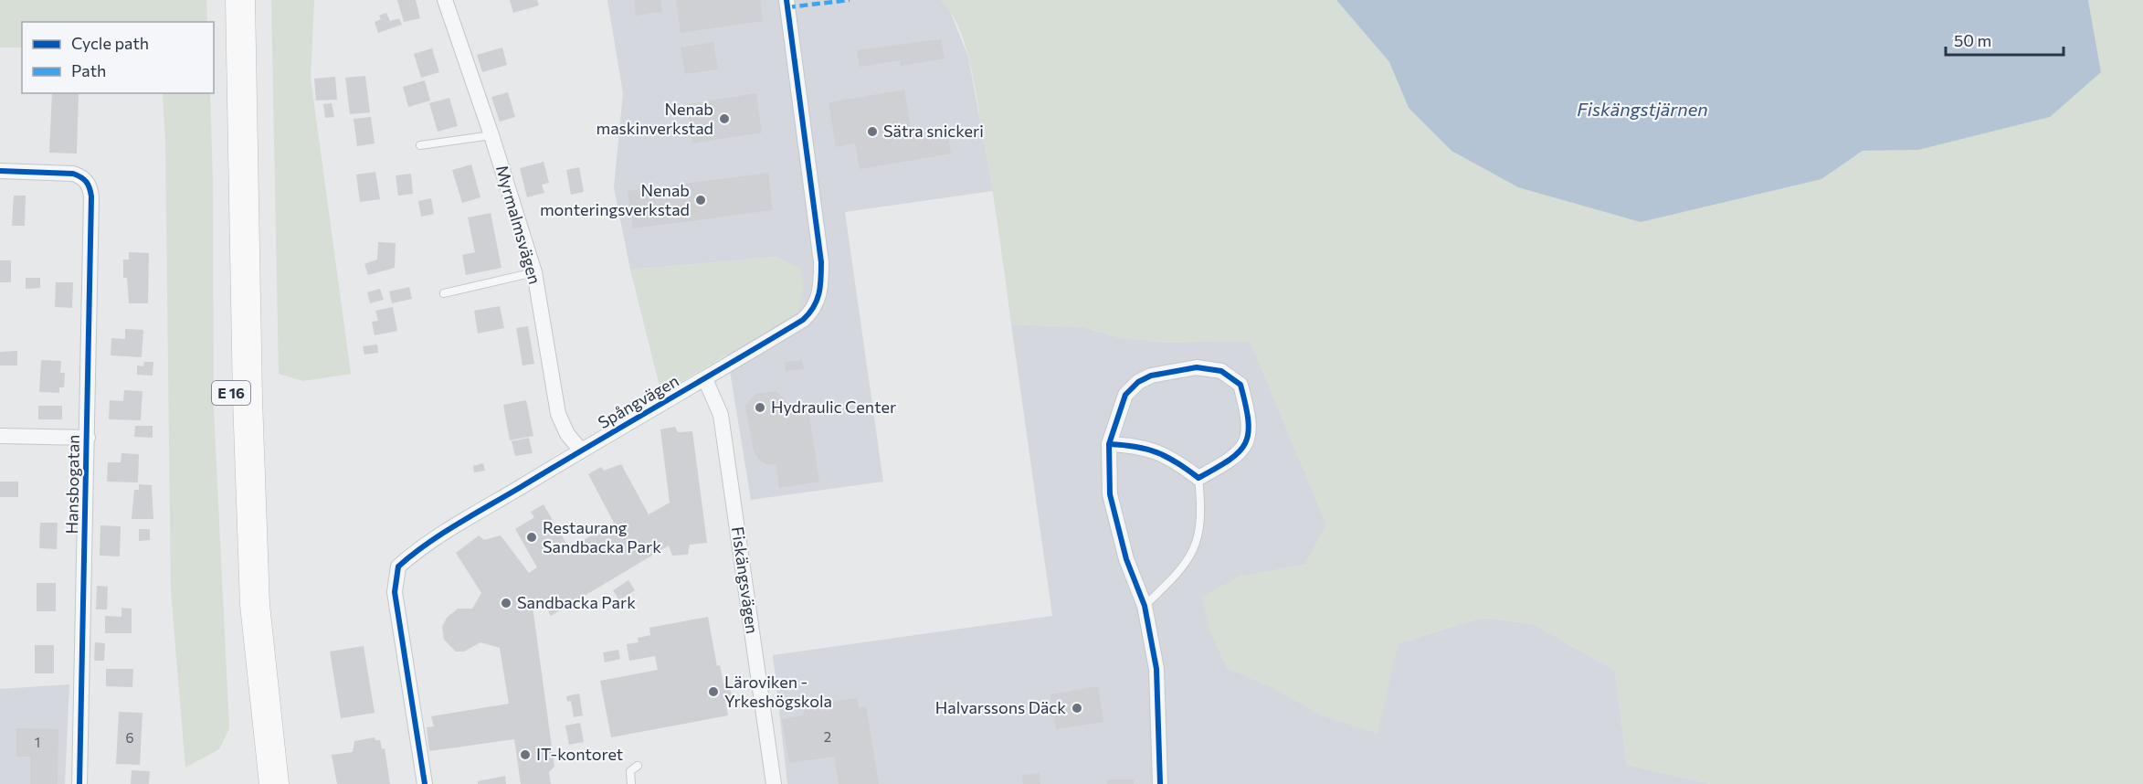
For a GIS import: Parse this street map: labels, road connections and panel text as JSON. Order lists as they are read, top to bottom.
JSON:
{
  "streets": {
    "highway": ["E 16"],
    "street": [
      "Myrmalmsvägen",
      "Spångvägen",
      "Hansbogatan",
      "Fiskängsvägen"
    ]
  },
  "crossings": [
    ["Myrmalmsvägen", "Spångvägen"],
    ["Spångvägen", "Fiskängsvägen"]
  ],
  "water": ["Fiskängstjärnen"],
  "places": [
    "Nenab maskinverkstad",
    "Sätra snickeri",
    "Nenab monteringsverkstad",
    "Hydraulic Center",
    "Restaurang Sandbacka Park",
    "Sandbacka Park",
    "Läroviken - Yrkeshögskola",
    "Halvarssons Däck",
    "IT-kontoret"
  ],
  "house_numbers": ["2", "6", "1"],
  "legend": ["Cycle path", "Path"],
  "scale_bar": "50 m"
}
